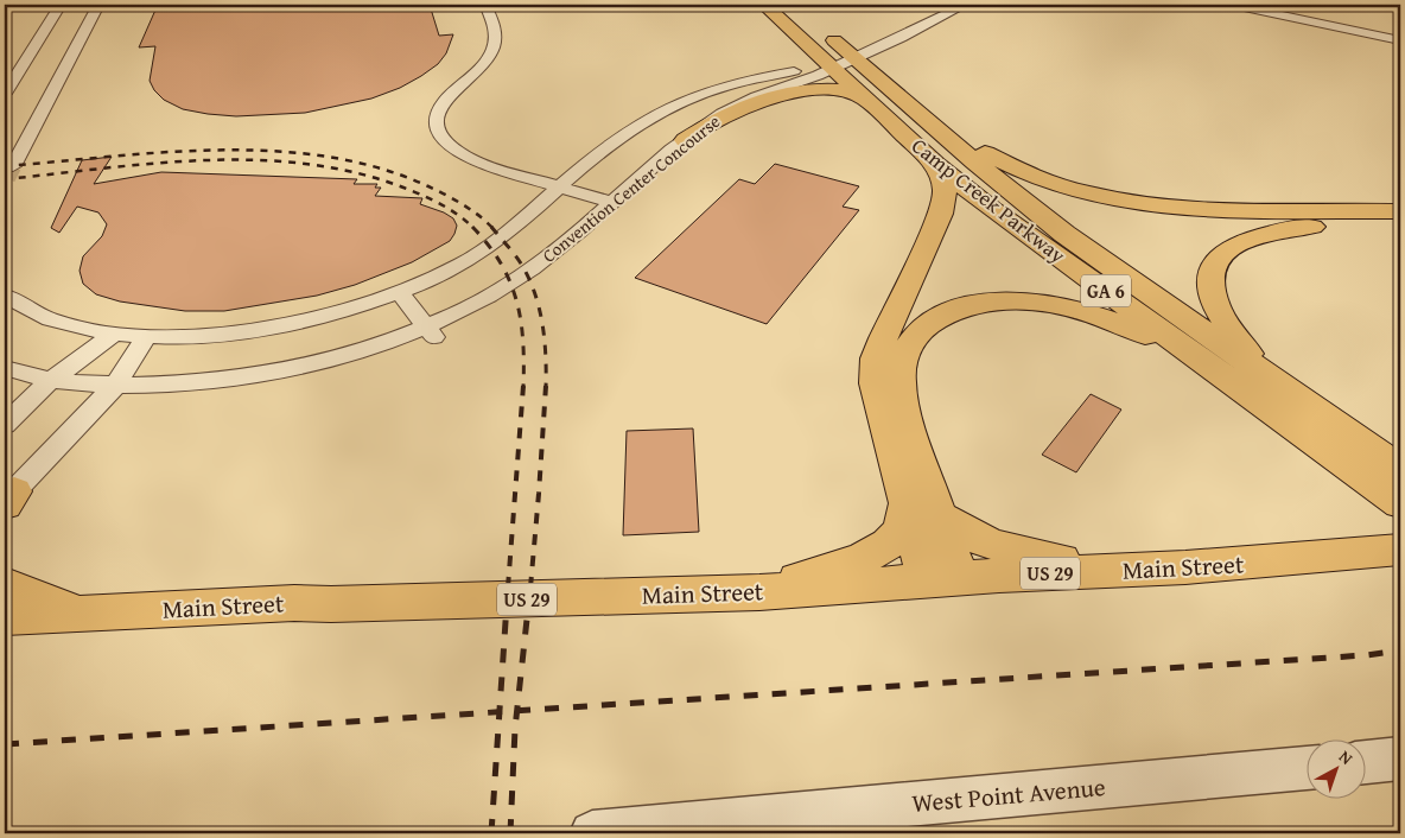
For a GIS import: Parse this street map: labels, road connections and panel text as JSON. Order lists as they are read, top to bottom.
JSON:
{
  "streets": {
    "main road": [
      "Camp Creek Parkway",
      "GA 6",
      "Main Street",
      "US 29"
    ],
    "street": ["Convention Center Concourse", "West Point Avenue"]
  },
  "crossings": [
    ["Convention Center Concourse", "Camp Creek Parkway"]
  ],
  "north": "top right"
}
